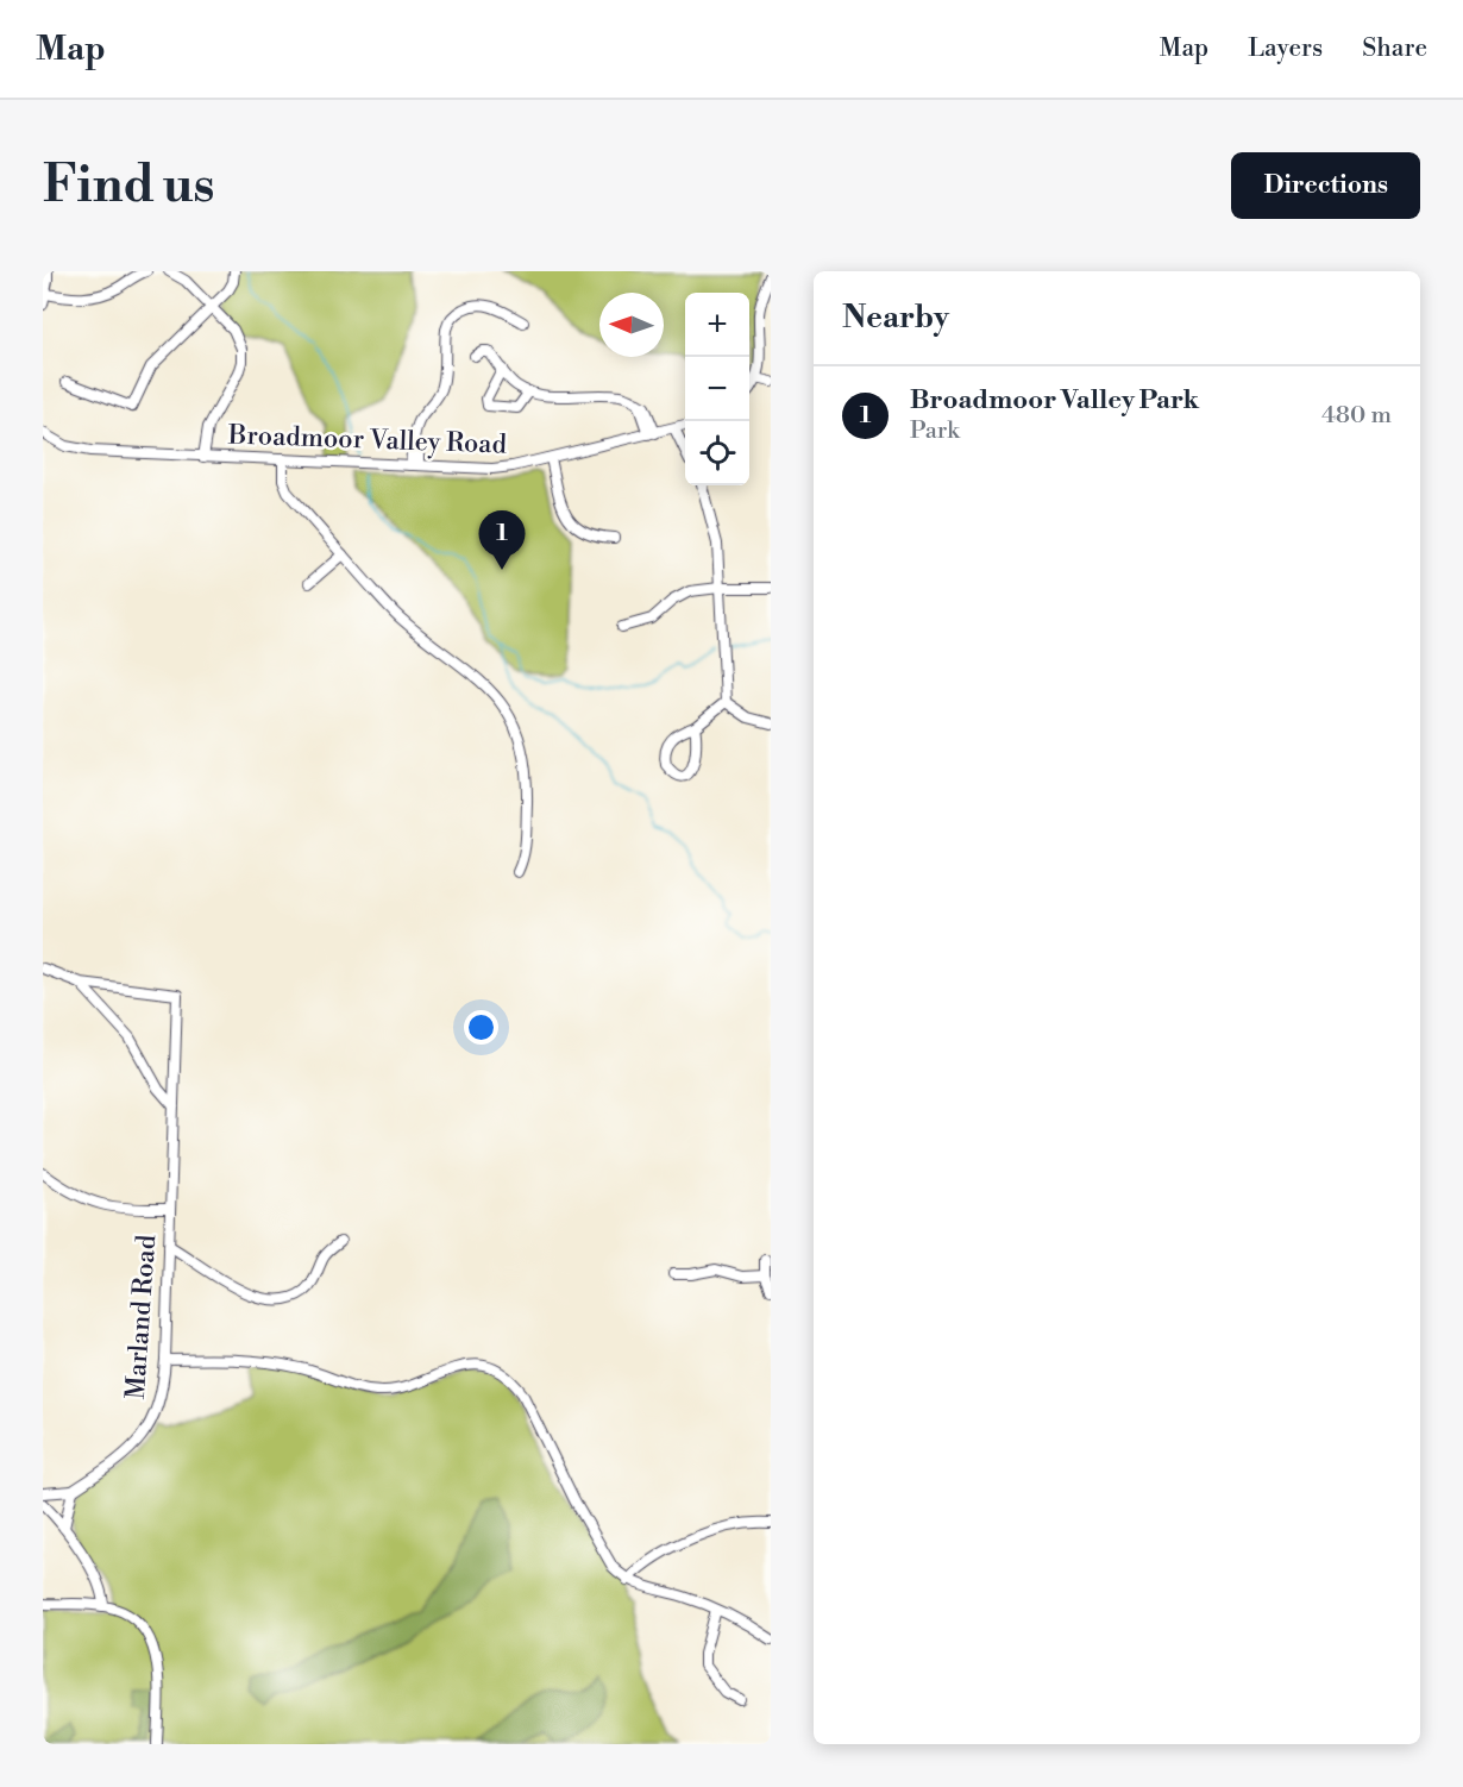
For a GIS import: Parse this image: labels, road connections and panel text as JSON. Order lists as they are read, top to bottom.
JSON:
{
  "streets": {
    "street": ["Broadmoor Valley Road", "Marland Road"]
  },
  "north": "left",
  "page": {
    "header": "Map",
    "nav": ["Map", "Layers", "Share"],
    "buttons": "Directions",
    "title": "Find us",
    "heading": "Nearby",
    "map_buttons": ["+", "−"],
    "list": [
      {
        "mark": "1",
        "name": "Broadmoor Valley Park",
        "note": "Park",
        "value": "480 m"
      }
    ],
    "pins": "1"
  }
}
